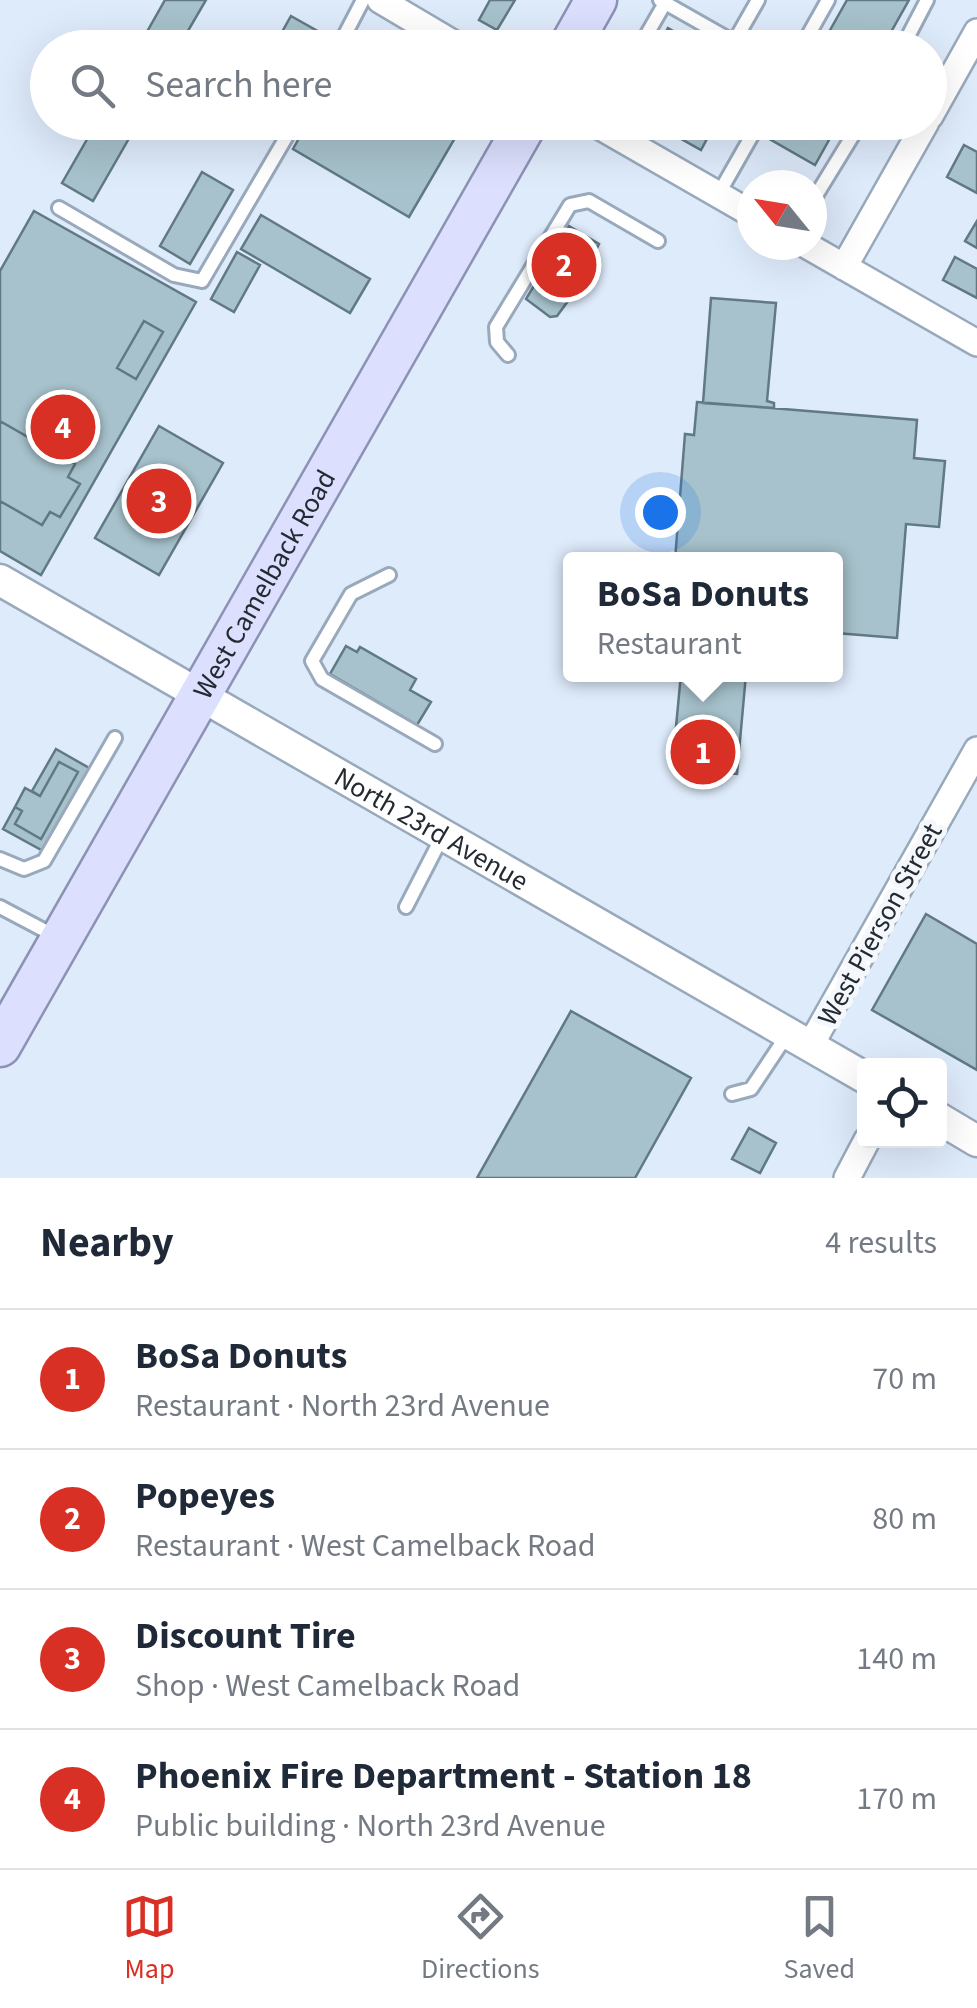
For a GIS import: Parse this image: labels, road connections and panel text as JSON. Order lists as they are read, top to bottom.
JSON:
{
  "streets": {
    "main road": ["West Camelback Road"],
    "street": ["North 23rd Avenue", "West Pierson Street"]
  },
  "crossings": [
    ["West Camelback Road", "North 23rd Avenue"],
    ["North 23rd Avenue", "West Pierson Street"]
  ],
  "north": "top left",
  "page": {
    "search": "Search here",
    "pins": [
      "2",
      "4",
      "3",
      "1"
    ],
    "popup": ["BoSa Donuts", "Restaurant"],
    "heading": ["Nearby", "4 results"],
    "list": [
      {
        "mark": "1",
        "name": "BoSa Donuts",
        "note": "Restaurant · North 23rd Avenue",
        "value": "70 m"
      },
      {
        "mark": "2",
        "name": "Popeyes",
        "note": "Restaurant · West Camelback Road",
        "value": "80 m"
      },
      {
        "mark": "3",
        "name": "Discount Tire",
        "note": "Shop · West Camelback Road",
        "value": "140 m"
      },
      {
        "mark": "4",
        "name": "Phoenix Fire Department - Station 18",
        "note": "Public building · North 23rd Avenue",
        "value": "170 m"
      }
    ],
    "nav": ["Map", "Directions", "Saved"]
  }
}
